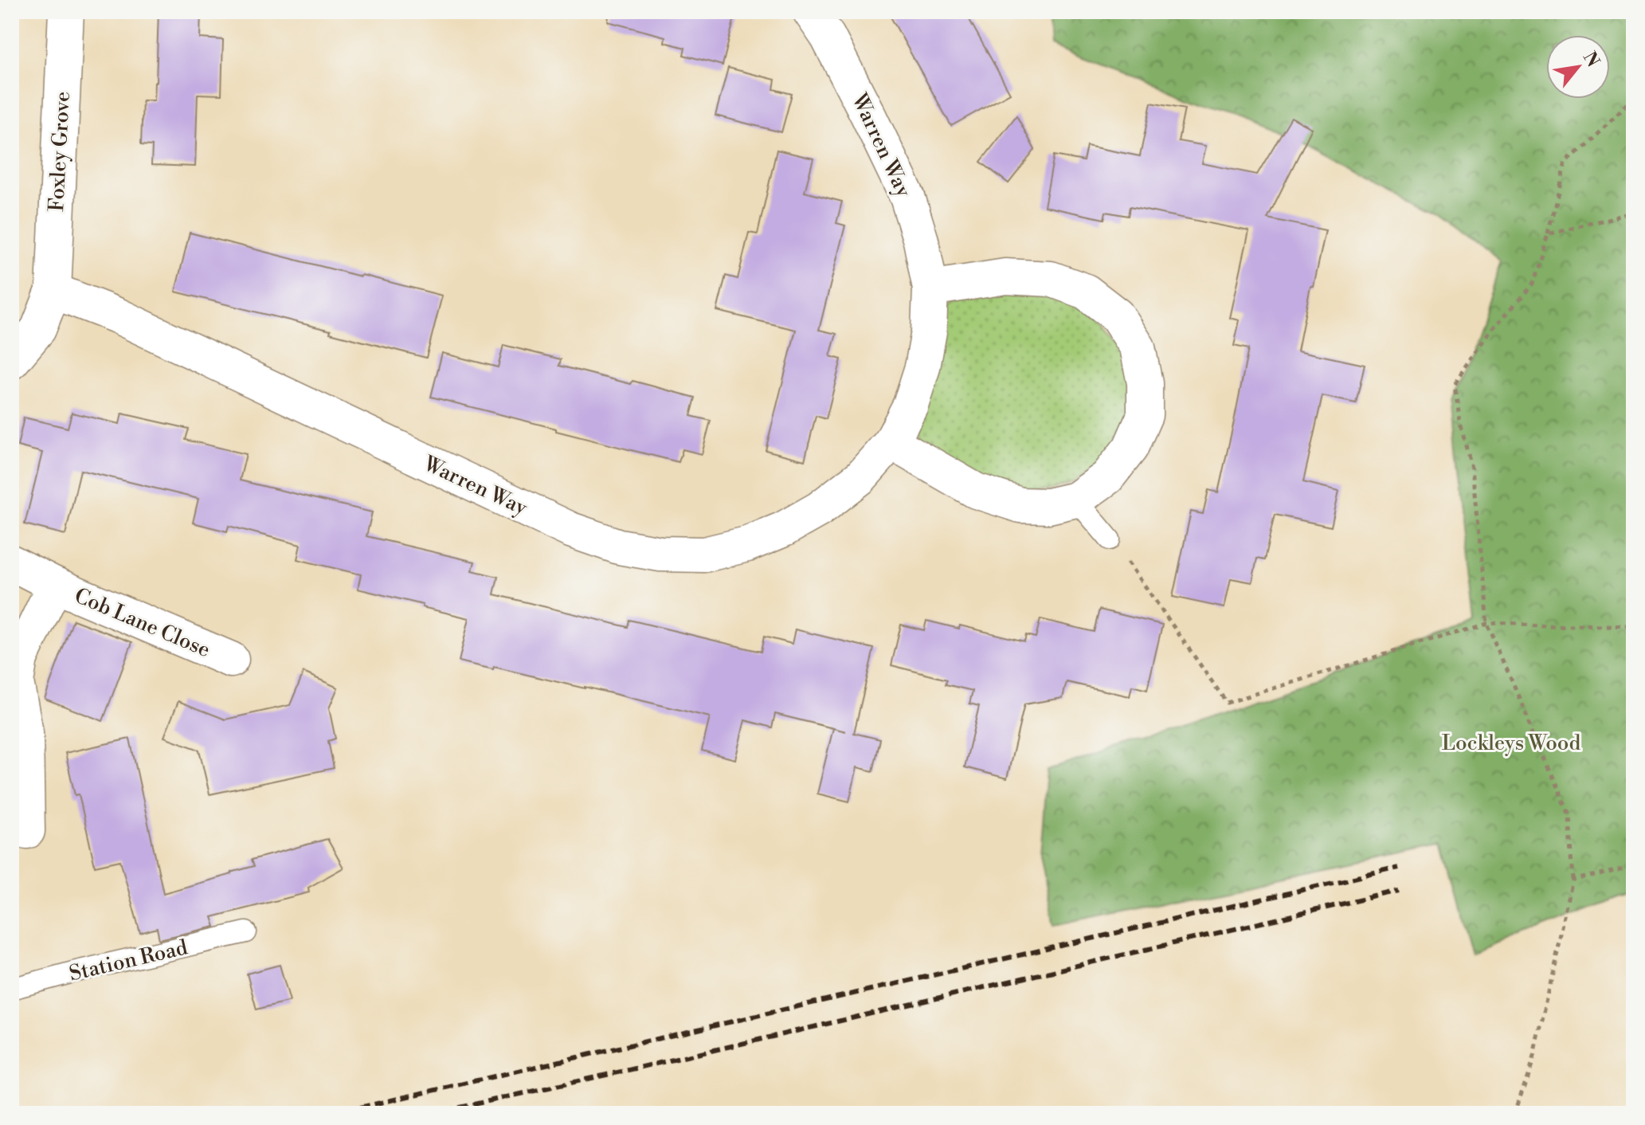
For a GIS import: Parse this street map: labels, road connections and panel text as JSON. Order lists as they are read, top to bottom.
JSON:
{
  "streets": {
    "street": ["Warren Way", "Foxley Grove", "Cob Lane Close"],
    "lane": ["Station Road"]
  },
  "crossings": [
    ["Warren Way", "Foxley Grove"]
  ],
  "parks": ["Lockleys Wood"],
  "north": "top right"
}
